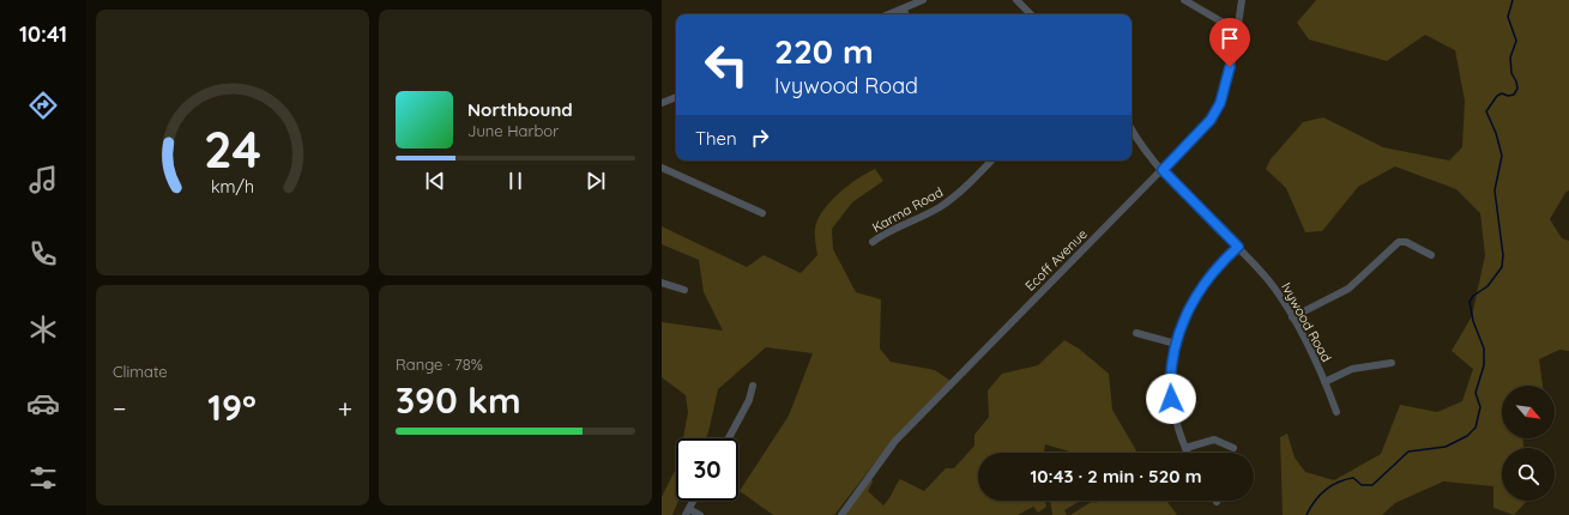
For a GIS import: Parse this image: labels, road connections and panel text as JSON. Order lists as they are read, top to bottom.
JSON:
{
  "streets": {
    "street": ["Karma Road", "Ecoff Avenue", "Ivywood Road"]
  },
  "crossings": [
    ["Ecoff Avenue", "Ivywood Road"]
  ],
  "north": "bottom right",
  "page": {
    "tabs": "10:41",
    "turn": ["220 m", "Ivywood Road"],
    "song": ["Northbound", "June Harbor"],
    "then": "Then",
    "tile": [
      "Climate",
      ["Range · 78%", "390 km"]
    ],
    "heat": ["−", "19°", "+"],
    "limit": "30",
    "trip": "10:43 · 2 min · 520 m",
    "gauge": ["24", "km/h"]
  }
}
